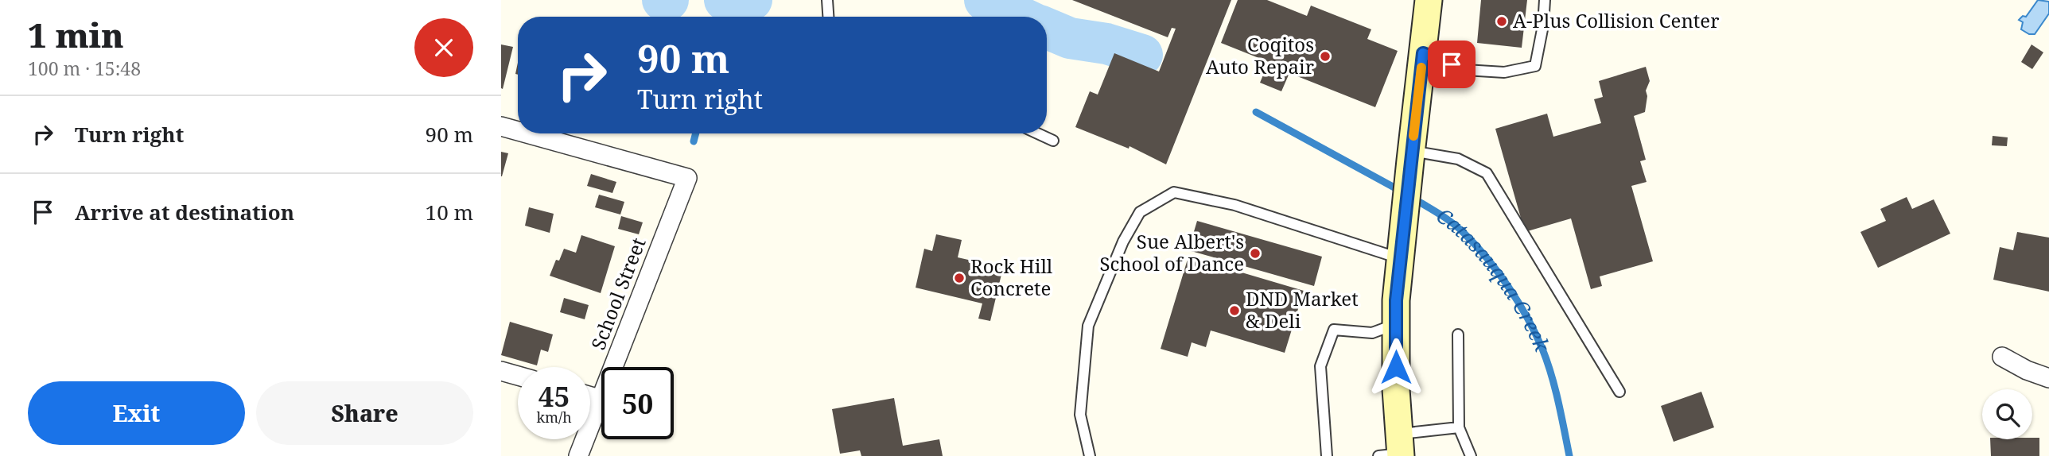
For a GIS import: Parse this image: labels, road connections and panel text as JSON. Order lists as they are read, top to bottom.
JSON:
{
  "streets": {
    "street": ["School Street"]
  },
  "water": ["Catasauqua Creek"],
  "places": [
    "A-Plus Collision Center",
    "Coqitos Auto Repair",
    "Sue Albert's School of Dance",
    "Rock Hill Concrete",
    "DND Market & Deli"
  ],
  "page": {
    "heading": ["1 min", "100 m · 15:48"],
    "turn": ["90 m", "Turn right"],
    "list": [
      {
        "name": "Turn right",
        "value": "90 m"
      },
      {
        "name": "Arrive at destination",
        "value": "10 m"
      }
    ],
    "speed": "45 km/h",
    "limit": "50",
    "buttons": ["Exit", "Share"]
  }
}
